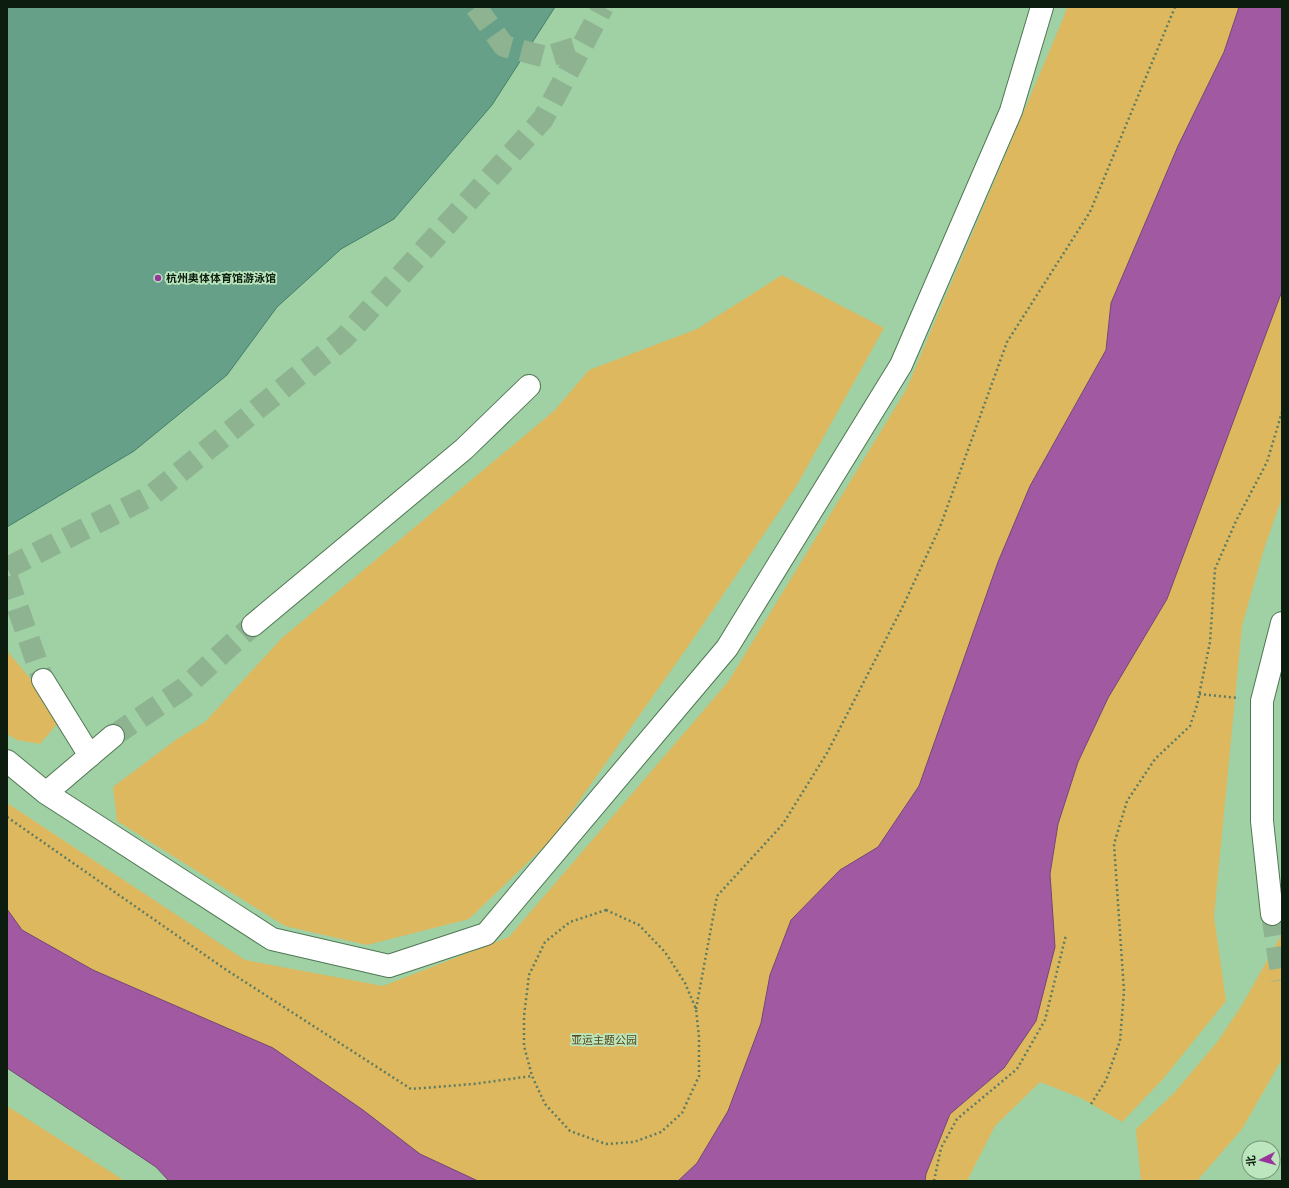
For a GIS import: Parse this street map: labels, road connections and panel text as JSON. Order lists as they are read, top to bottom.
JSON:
{
  "parks": ["亚运主题公园"],
  "places": ["杭州奥体体育馆游泳馆"],
  "north": "left"
}
